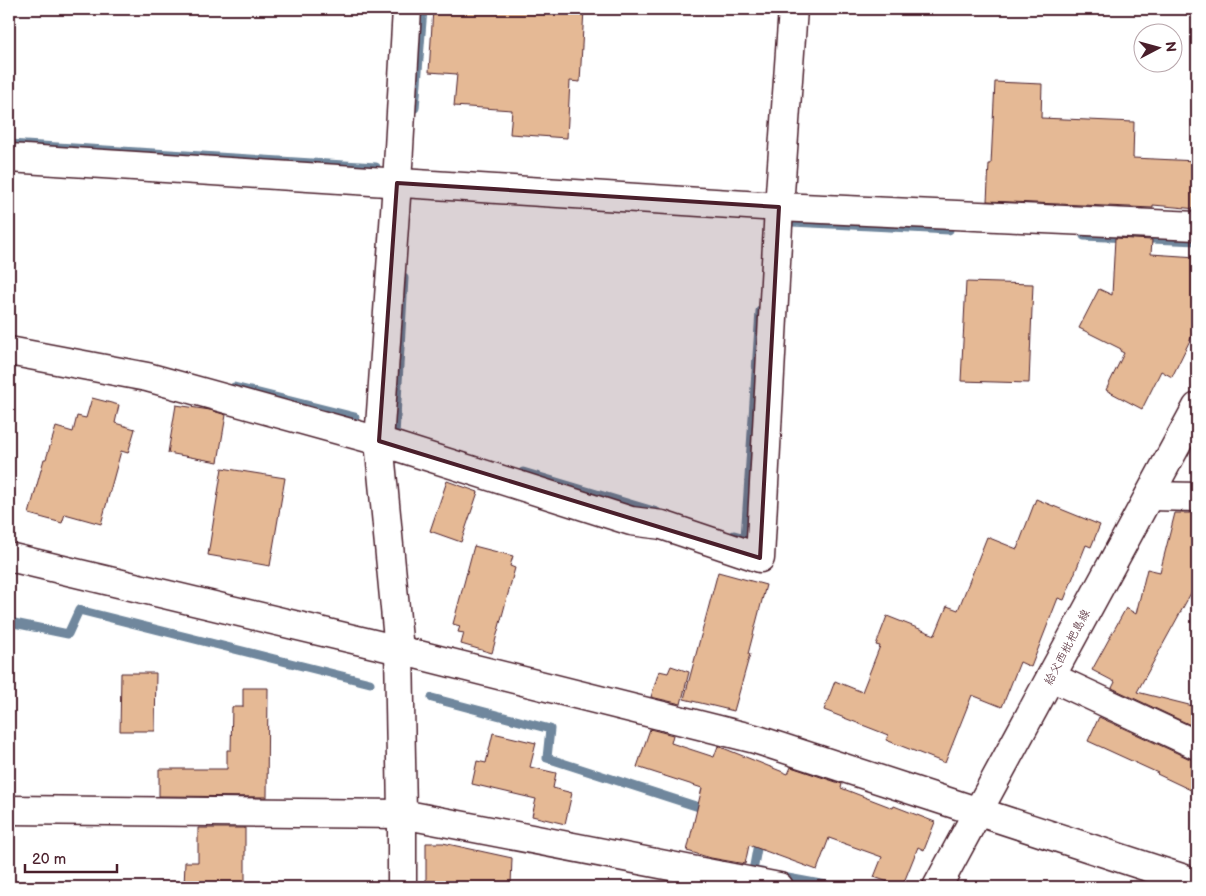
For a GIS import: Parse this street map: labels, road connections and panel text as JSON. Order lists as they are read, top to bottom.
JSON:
{
  "streets": {
    "street": ["給父西枇杷島線"]
  },
  "scale_bar": "20 m",
  "north": "right"
}
